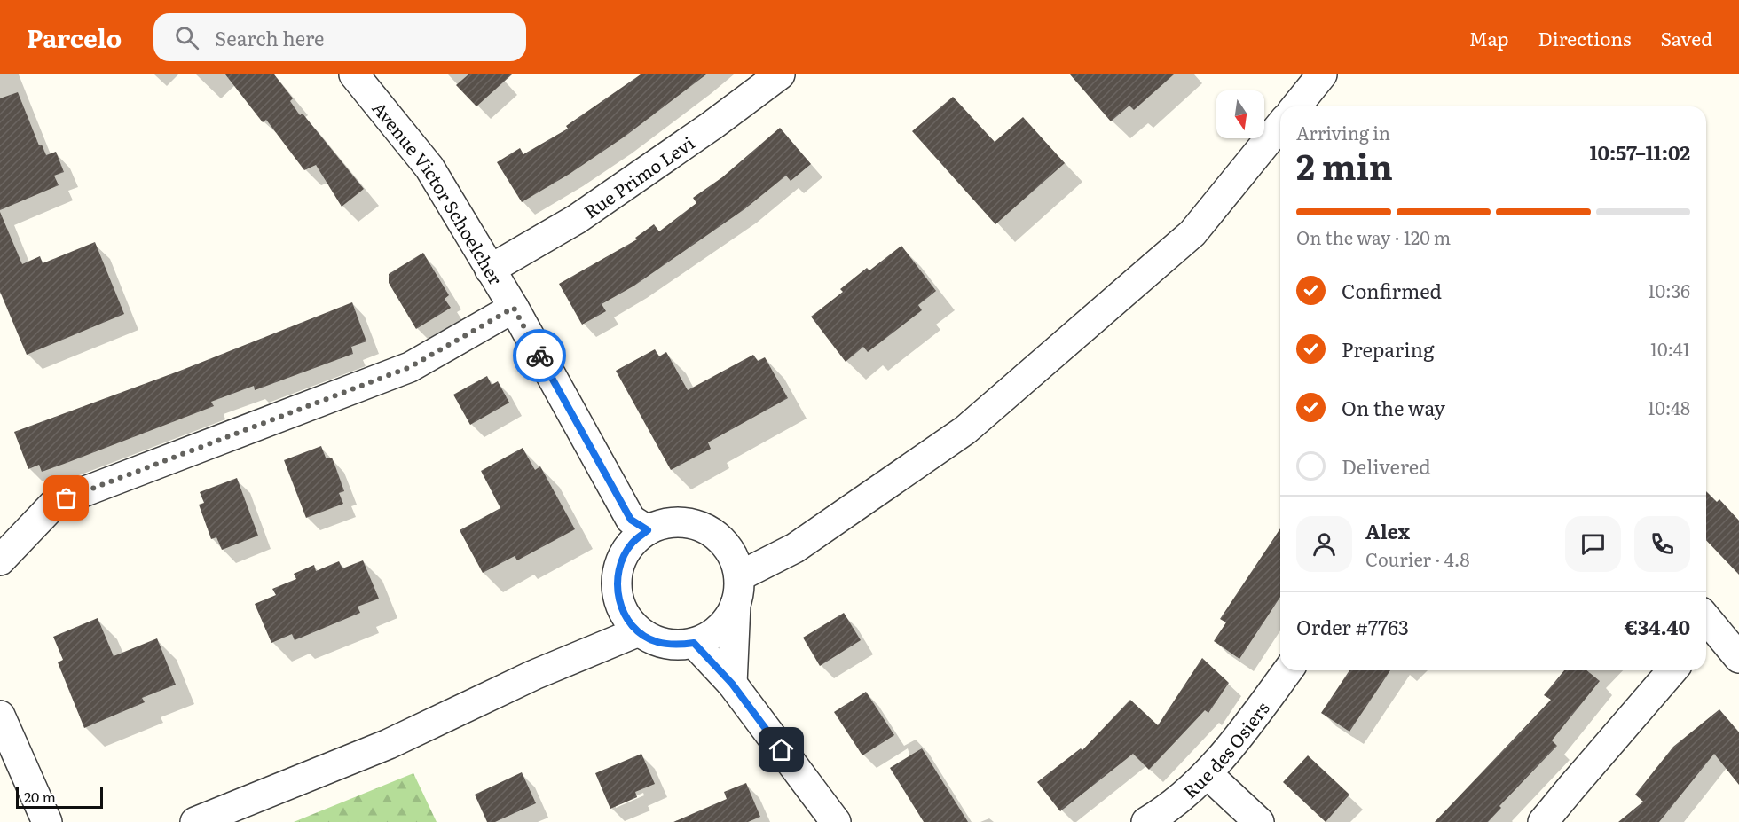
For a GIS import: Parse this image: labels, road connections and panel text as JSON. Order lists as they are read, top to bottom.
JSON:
{
  "streets": {
    "street": ["Rue Primo Levi", "Avenue Victor Schoelcher", "Rue des Osiers"]
  },
  "crossings": [
    ["Rue Primo Levi", "Avenue Victor Schoelcher"]
  ],
  "scale_bar": "20 m",
  "north": "bottom",
  "page": {
    "header": "Parcelo",
    "search": "Search here",
    "nav": ["Map", "Directions", "Saved"],
    "heading": ["2 min", "Arriving in", "10:57–11:02"],
    "panel": [
      "Alex",
      "Courier · 4.8",
      "Order #7763",
      "€34.40"
    ],
    "bar": "On the way · 120 m",
    "list": [
      ["Confirmed", "10:36"],
      ["Preparing", "10:41"],
      ["On the way", "10:48"],
      "Delivered"
    ],
    "scale": "20 m"
  }
}
